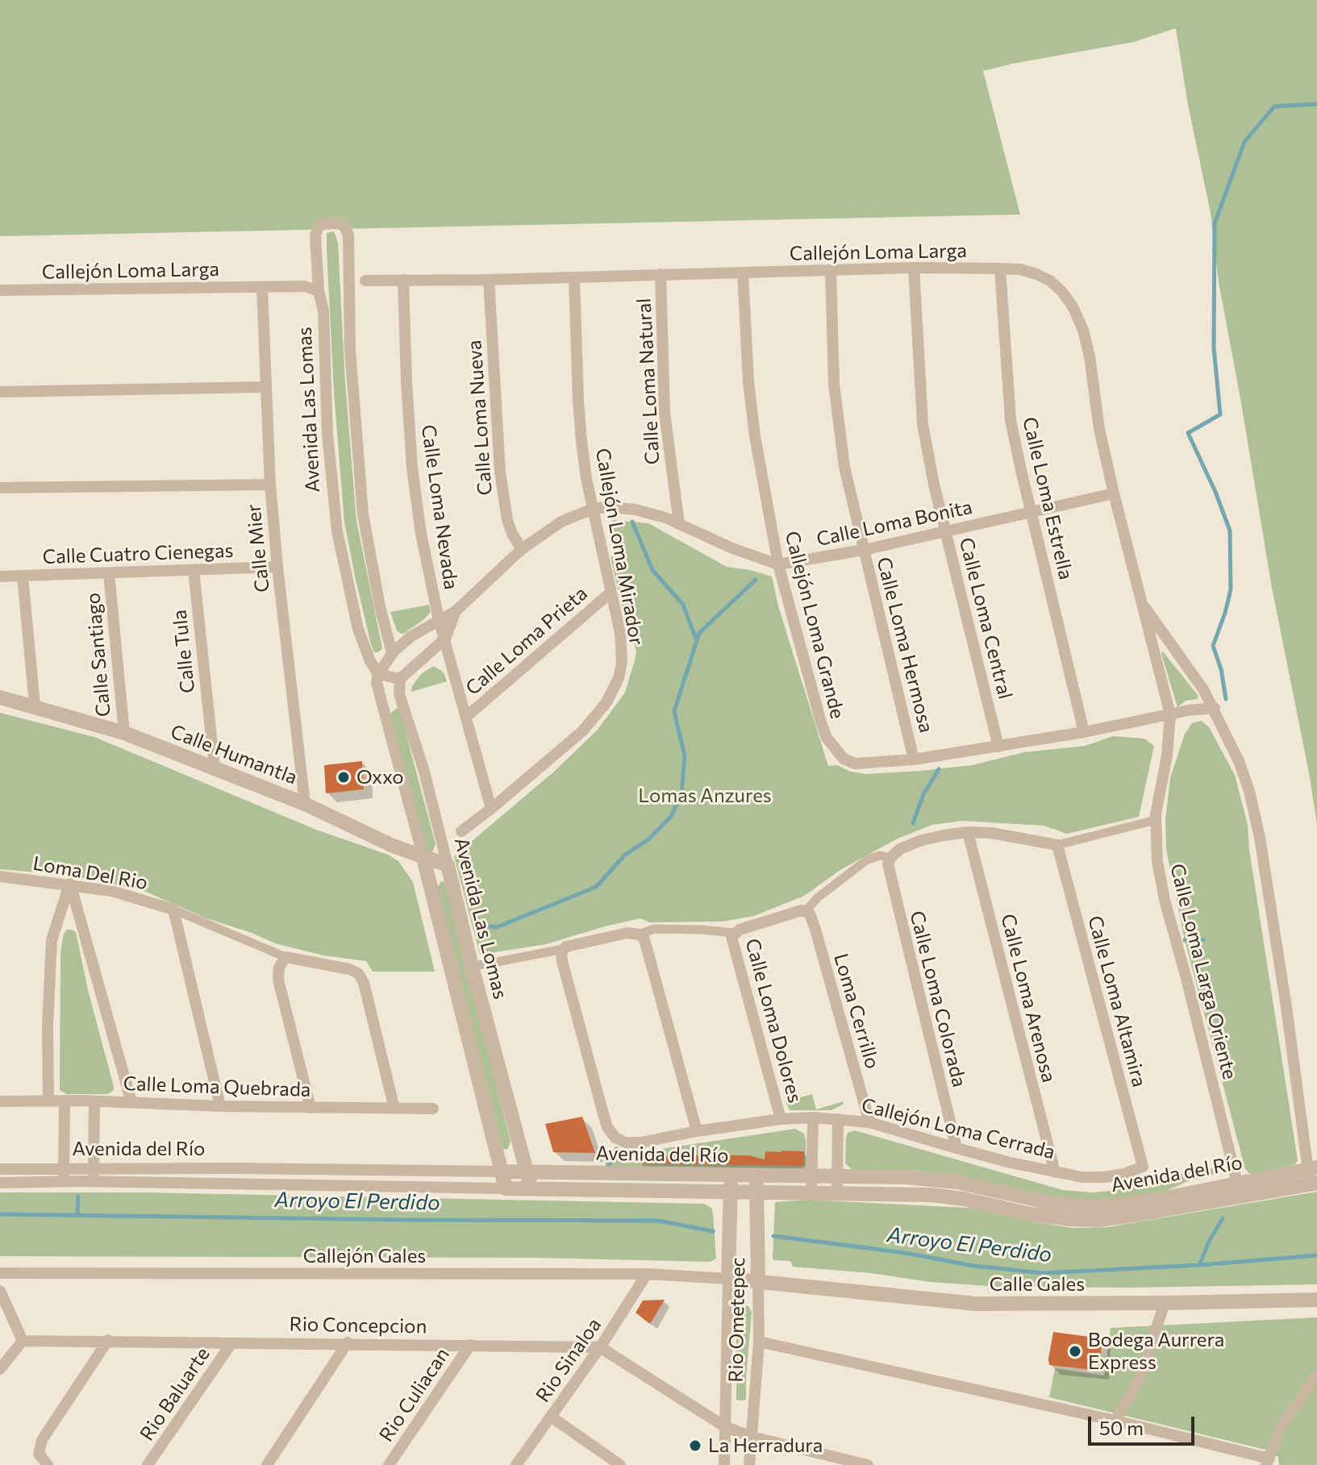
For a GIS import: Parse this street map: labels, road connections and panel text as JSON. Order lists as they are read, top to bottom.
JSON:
{
  "streets": {
    "street": [
      "Callejón Loma Larga",
      "Calle Loma Natural",
      "Avenida Las Lomas",
      "Calle Loma Nueva",
      "Calle Loma Estrella",
      "Calle Loma Nevada",
      "Calle Loma Bonita",
      "Callejón Loma Mirador",
      "Calle Mier",
      "Calle Cuatro Cienegas",
      "Calle Loma Central",
      "Callejón Loma Grande",
      "Calle Loma Prieta",
      "Calle Loma Hermosa",
      "Calle Tula",
      "Calle Santiago",
      "Calle Humantla",
      "Loma Del Rio",
      "Calle Loma Larga Oriente",
      "Calle Loma Arenosa",
      "Calle Loma Colorada",
      "Calle Loma Altamira",
      "Loma Cerrillo",
      "Calle Loma Dolores",
      "Calle Loma Quebrada",
      "Callejón Loma Cerrada",
      "Avenida del Río",
      "Callejón Gales",
      "Calle Gales",
      "Rio Ometepec",
      "Rio Concepcion",
      "Rio Sinaloa",
      "Rio Baluarte",
      "Rio Culiacan"
    ]
  },
  "crossings": [
    ["Callejón Loma Larga", "Calle Loma Natural"],
    ["Callejón Loma Larga", "Avenida Las Lomas"],
    ["Callejón Loma Larga", "Calle Loma Nueva"],
    ["Callejón Loma Larga", "Calle Loma Estrella"],
    ["Callejón Loma Larga", "Calle Loma Nevada"],
    ["Callejón Loma Larga", "Calle Loma Bonita"],
    ["Callejón Loma Larga", "Callejón Loma Mirador"],
    ["Callejón Loma Larga", "Calle Mier"],
    ["Callejón Loma Larga", "Calle Loma Central"],
    ["Callejón Loma Larga", "Callejón Loma Grande"],
    ["Callejón Loma Larga", "Calle Loma Hermosa"],
    ["Callejón Loma Larga", "Calle Loma Larga Oriente"],
    ["Calle Loma Natural", "Calle Loma Bonita"],
    ["Avenida Las Lomas", "Calle Loma Bonita"],
    ["Avenida Las Lomas", "Calle Humantla"],
    ["Avenida Las Lomas", "Avenida del Río"],
    ["Calle Loma Nueva", "Calle Loma Bonita"],
    ["Calle Loma Estrella", "Calle Loma Bonita"],
    ["Calle Loma Estrella", "Callejón Loma Grande"],
    ["Calle Loma Nevada", "Calle Loma Bonita"],
    ["Calle Loma Nevada", "Callejón Loma Mirador"],
    ["Calle Loma Nevada", "Calle Loma Prieta"],
    ["Calle Loma Bonita", "Callejón Loma Mirador"],
    ["Calle Loma Bonita", "Calle Loma Central"],
    ["Calle Loma Bonita", "Callejón Loma Grande"],
    ["Calle Loma Bonita", "Calle Loma Hermosa"],
    ["Callejón Loma Mirador", "Calle Loma Prieta"],
    ["Calle Mier", "Calle Cuatro Cienegas"],
    ["Calle Mier", "Calle Humantla"],
    ["Calle Cuatro Cienegas", "Calle Tula"],
    ["Calle Cuatro Cienegas", "Calle Santiago"],
    ["Calle Loma Central", "Callejón Loma Grande"],
    ["Callejón Loma Grande", "Calle Loma Hermosa"],
    ["Callejón Loma Grande", "Calle Loma Larga Oriente"],
    ["Calle Tula", "Calle Humantla"],
    ["Calle Santiago", "Calle Humantla"],
    ["Calle Loma Larga Oriente", "Avenida del Río"],
    ["Calle Loma Arenosa", "Callejón Loma Cerrada"],
    ["Calle Loma Colorada", "Callejón Loma Cerrada"],
    ["Calle Loma Altamira", "Callejón Loma Cerrada"],
    ["Loma Cerrillo", "Callejón Loma Cerrada"],
    ["Calle Loma Dolores", "Callejón Loma Cerrada"],
    ["Avenida del Río", "Rio Ometepec"],
    ["Callejón Gales", "Calle Gales"],
    ["Callejón Gales", "Rio Ometepec"],
    ["Callejón Gales", "Rio Sinaloa"],
    ["Calle Gales", "Rio Ometepec"],
    ["Rio Concepcion", "Rio Sinaloa"],
    ["Rio Concepcion", "Rio Baluarte"],
    ["Rio Concepcion", "Rio Culiacan"]
  ],
  "water": ["Arroyo El Perdido"],
  "parks": ["Lomas Anzures"],
  "places": ["Oxxo", "Bodega Aurrera Express", "La Herradura"],
  "scale_bar": "50 m"
}
